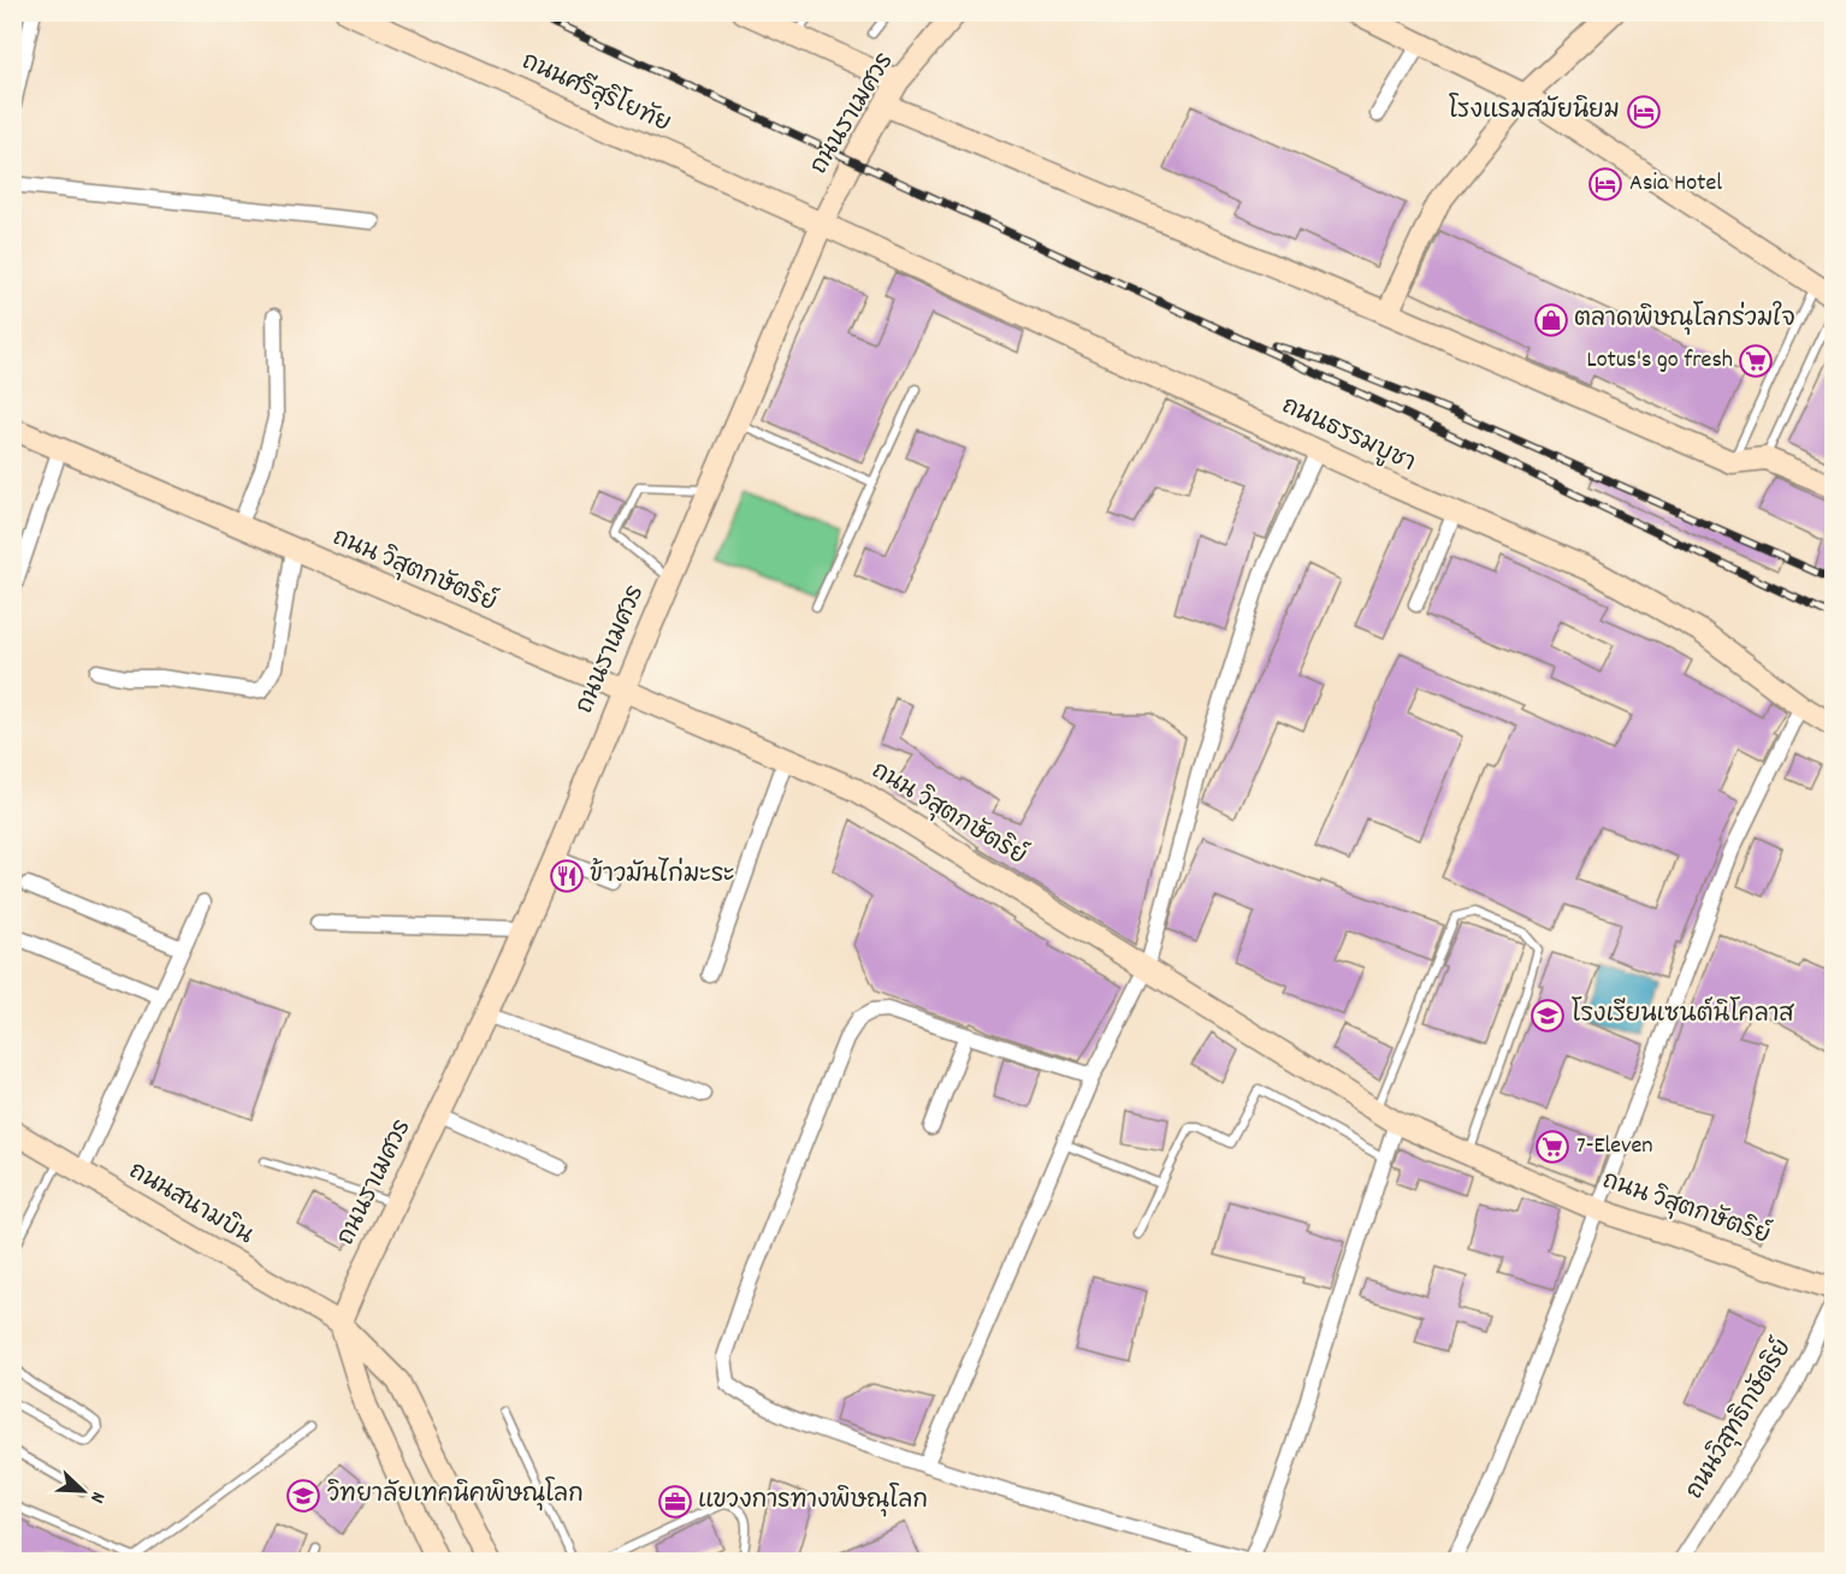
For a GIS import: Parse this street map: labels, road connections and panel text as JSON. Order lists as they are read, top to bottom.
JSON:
{
  "streets": {
    "street": [
      "ถนนศรีสุริโยทัย",
      "ถนนราเมศวร",
      "ถนนธรรมบูชา",
      "ถนน วิสุตกษัตริย์",
      "ถนนสนามบิน",
      "ถนนวิสุทธิกษัตริย์"
    ]
  },
  "crossings": [
    ["ถนนศรีสุริโยทัย", "ถนนราเมศวร"],
    ["ถนนศรีสุริโยทัย", "ถนนธรรมบูชา"],
    ["ถนนราเมศวร", "ถนนธรรมบูชา"],
    ["ถนนราเมศวร", "ถนน วิสุตกษัตริย์"],
    ["ถนนราเมศวร", "ถนนสนามบิน"]
  ],
  "places": {
    "hotel": ["โรงแรมสมัยนิยม", "Asia Hotel"],
    "shop": ["ตลาดพิษณุโลกร่วมใจ"],
    "supermarket": ["Lotus's go fresh", "7-Eleven"],
    "restaurant": ["ข้าวมันไก่มะระ"],
    "school or university": ["โรงเรียนเซนต์นิโคลาส", "วิทยาลัยเทคนิคพิษณุโลก"],
    "office": ["แขวงการทางพิษณุโลก"]
  },
  "north": "bottom right"
}
